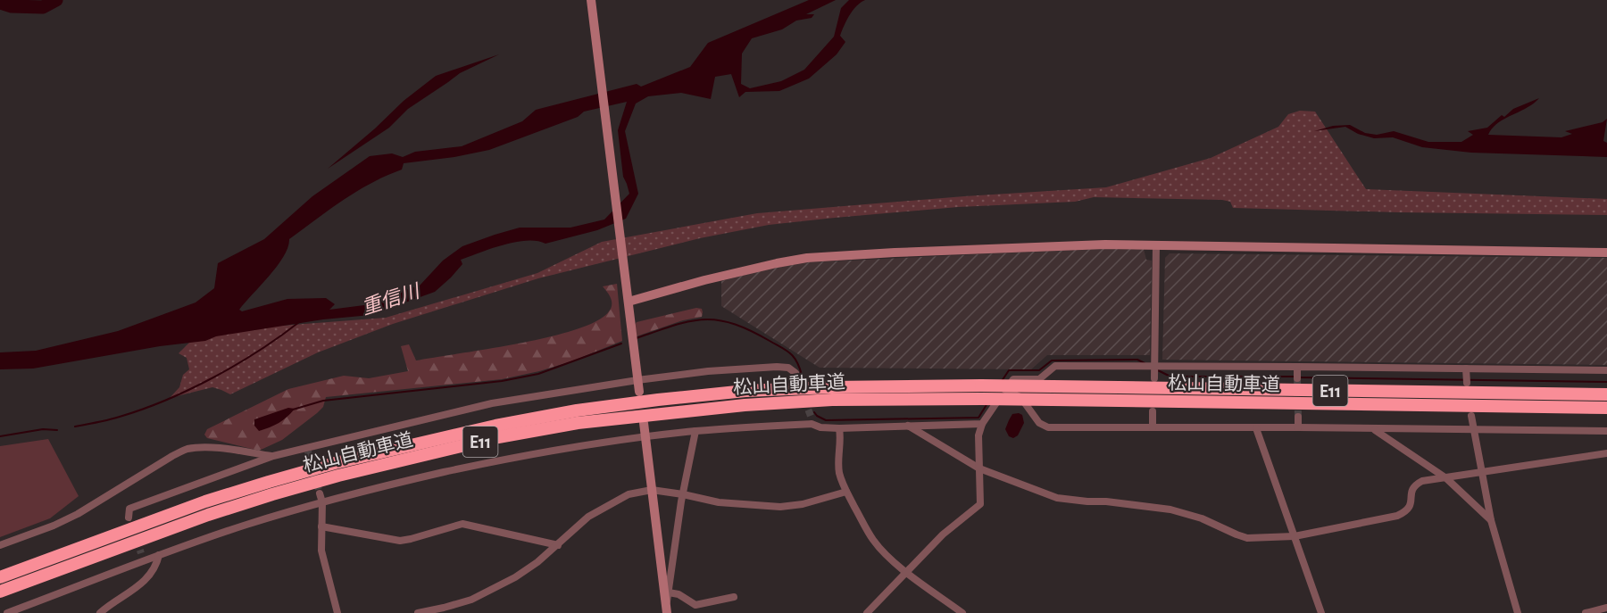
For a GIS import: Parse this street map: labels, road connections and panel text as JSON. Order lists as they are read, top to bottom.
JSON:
{
  "streets": {
    "highway": ["松山自動車道", "E11"]
  },
  "water": ["重信川"]
}
